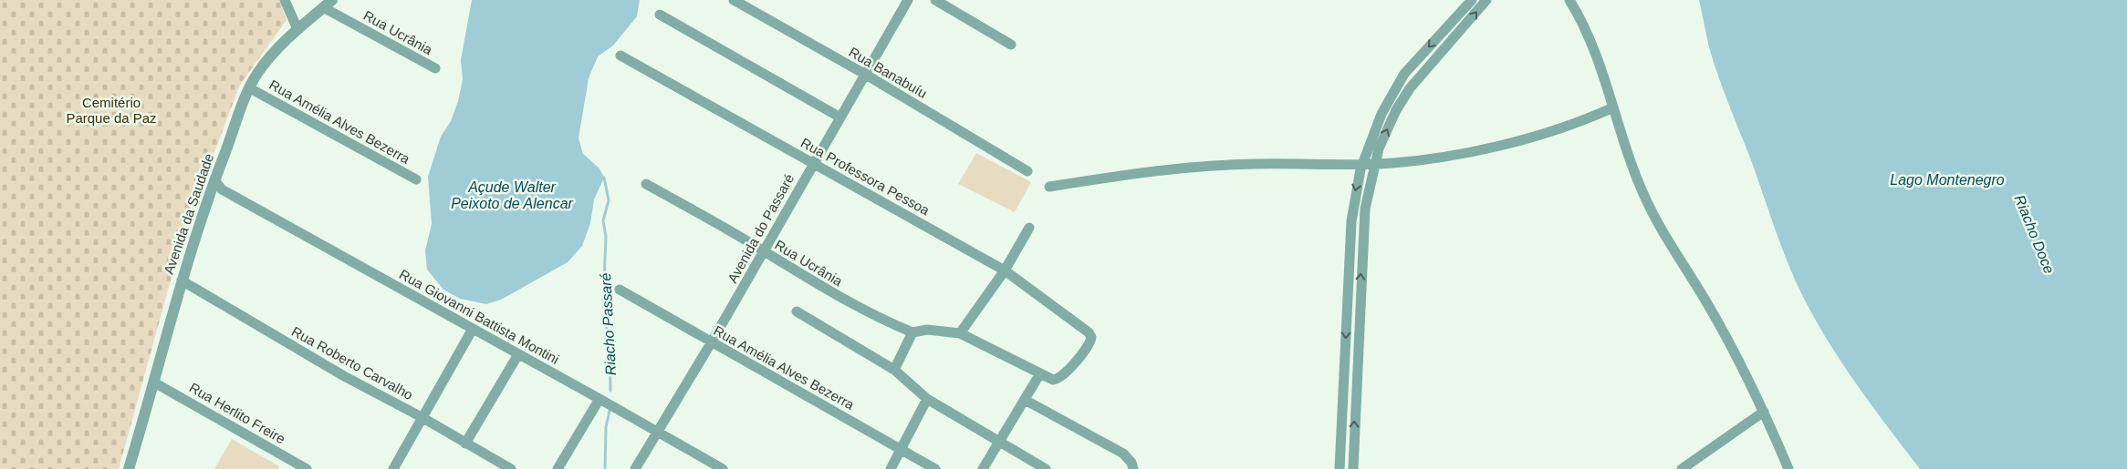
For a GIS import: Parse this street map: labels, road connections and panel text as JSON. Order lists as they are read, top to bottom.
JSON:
{
  "streets": {
    "street": [
      "Rua Ucrânia",
      "Rua Banabuíu",
      "Rua Amélia Alves Bezerra",
      "Rua Professora Pessoa",
      "Avenida da Saudade",
      "Avenida do Passaré",
      "Rua Giovanni Battista Montini",
      "Rua Roberto Carvalho",
      "Rua Herlito Freire"
    ]
  },
  "crossings": [
    ["Rua Ucrânia", "Avenida da Saudade"],
    ["Rua Ucrânia", "Avenida do Passaré"],
    ["Rua Banabuíu", "Avenida do Passaré"],
    ["Rua Amélia Alves Bezerra", "Avenida da Saudade"],
    ["Rua Amélia Alves Bezerra", "Avenida do Passaré"],
    ["Rua Professora Pessoa", "Avenida do Passaré"],
    ["Avenida da Saudade", "Rua Giovanni Battista Montini"],
    ["Avenida da Saudade", "Rua Roberto Carvalho"],
    ["Avenida da Saudade", "Rua Herlito Freire"],
    ["Avenida do Passaré", "Rua Giovanni Battista Montini"]
  ],
  "water": [
    "Lago Montenegro",
    "Açude Walter Peixoto de Alencar",
    "Riacho Doce",
    "Riacho Passaré"
  ],
  "parks": ["Cemitério Parque da Paz"]
}
